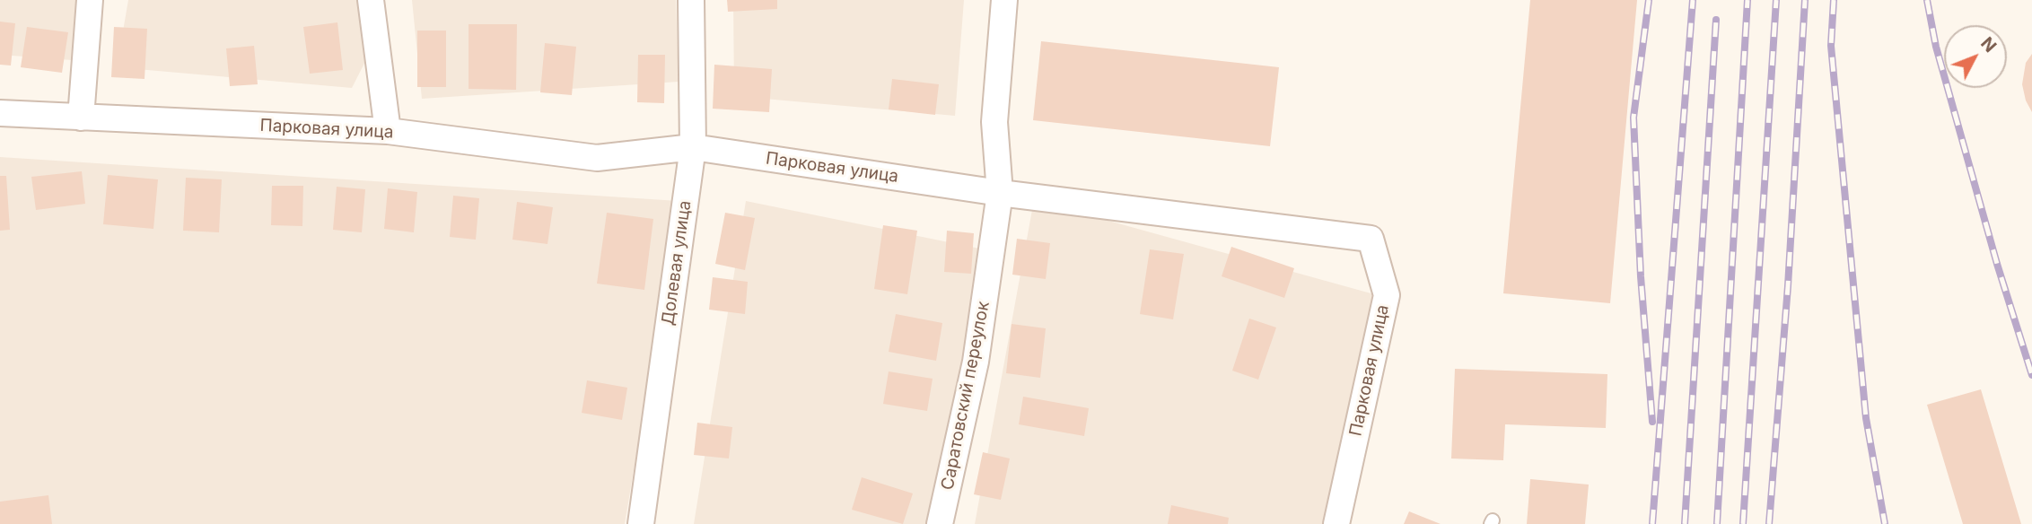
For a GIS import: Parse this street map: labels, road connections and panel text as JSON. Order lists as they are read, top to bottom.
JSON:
{
  "streets": {
    "street": ["Парковая улица", "Долевая улица", "Саратовский переулок"]
  },
  "crossings": [
    ["Парковая улица", "Долевая улица"],
    ["Парковая улица", "Саратовский переулок"]
  ],
  "north": "top right"
}
